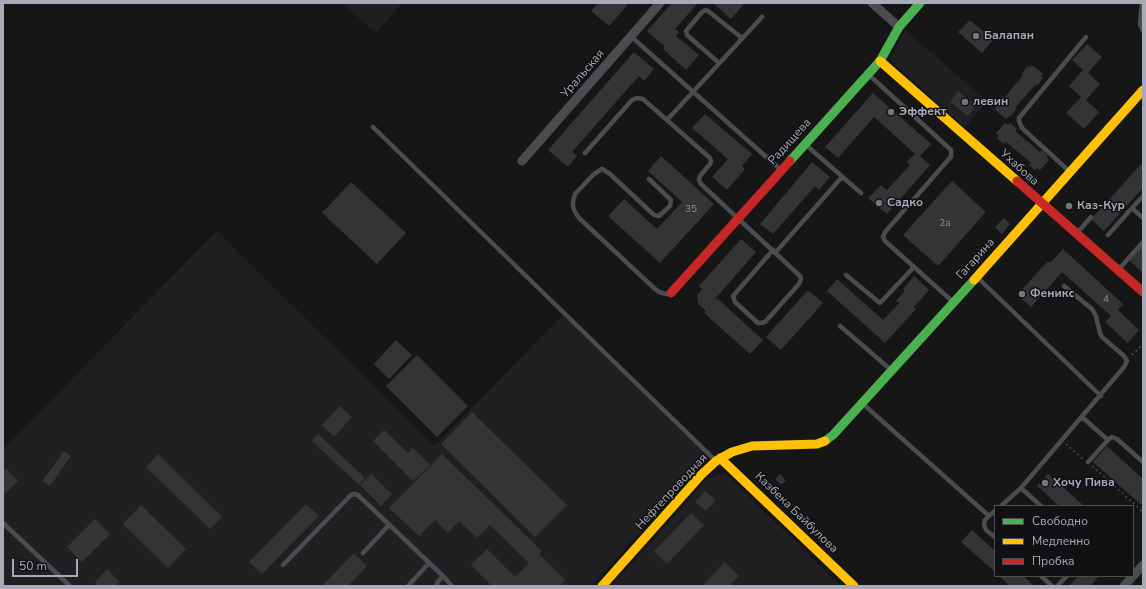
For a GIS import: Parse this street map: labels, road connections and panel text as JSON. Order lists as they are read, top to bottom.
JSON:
{
  "streets": {
    "street": [
      "Уральская",
      "Радищева",
      "Ухабова",
      "Гагарина",
      "Нефтепроводная",
      "Казбека Байбулова"
    ]
  },
  "crossings": [
    ["Радищева", "Ухабова"],
    ["Ухабова", "Гагарина"],
    ["Гагарина", "Нефтепроводная"],
    ["Нефтепроводная", "Казбека Байбулова"]
  ],
  "places": [
    "Балапан",
    "левин",
    "Эффект",
    "Садко",
    "Каз-Кур",
    "Феникс",
    "Хочу Пива"
  ],
  "house_numbers": ["35", "2а", "4"],
  "legend": ["Свободно", "Медленно", "Пробка"],
  "scale_bar": "50 m"
}
